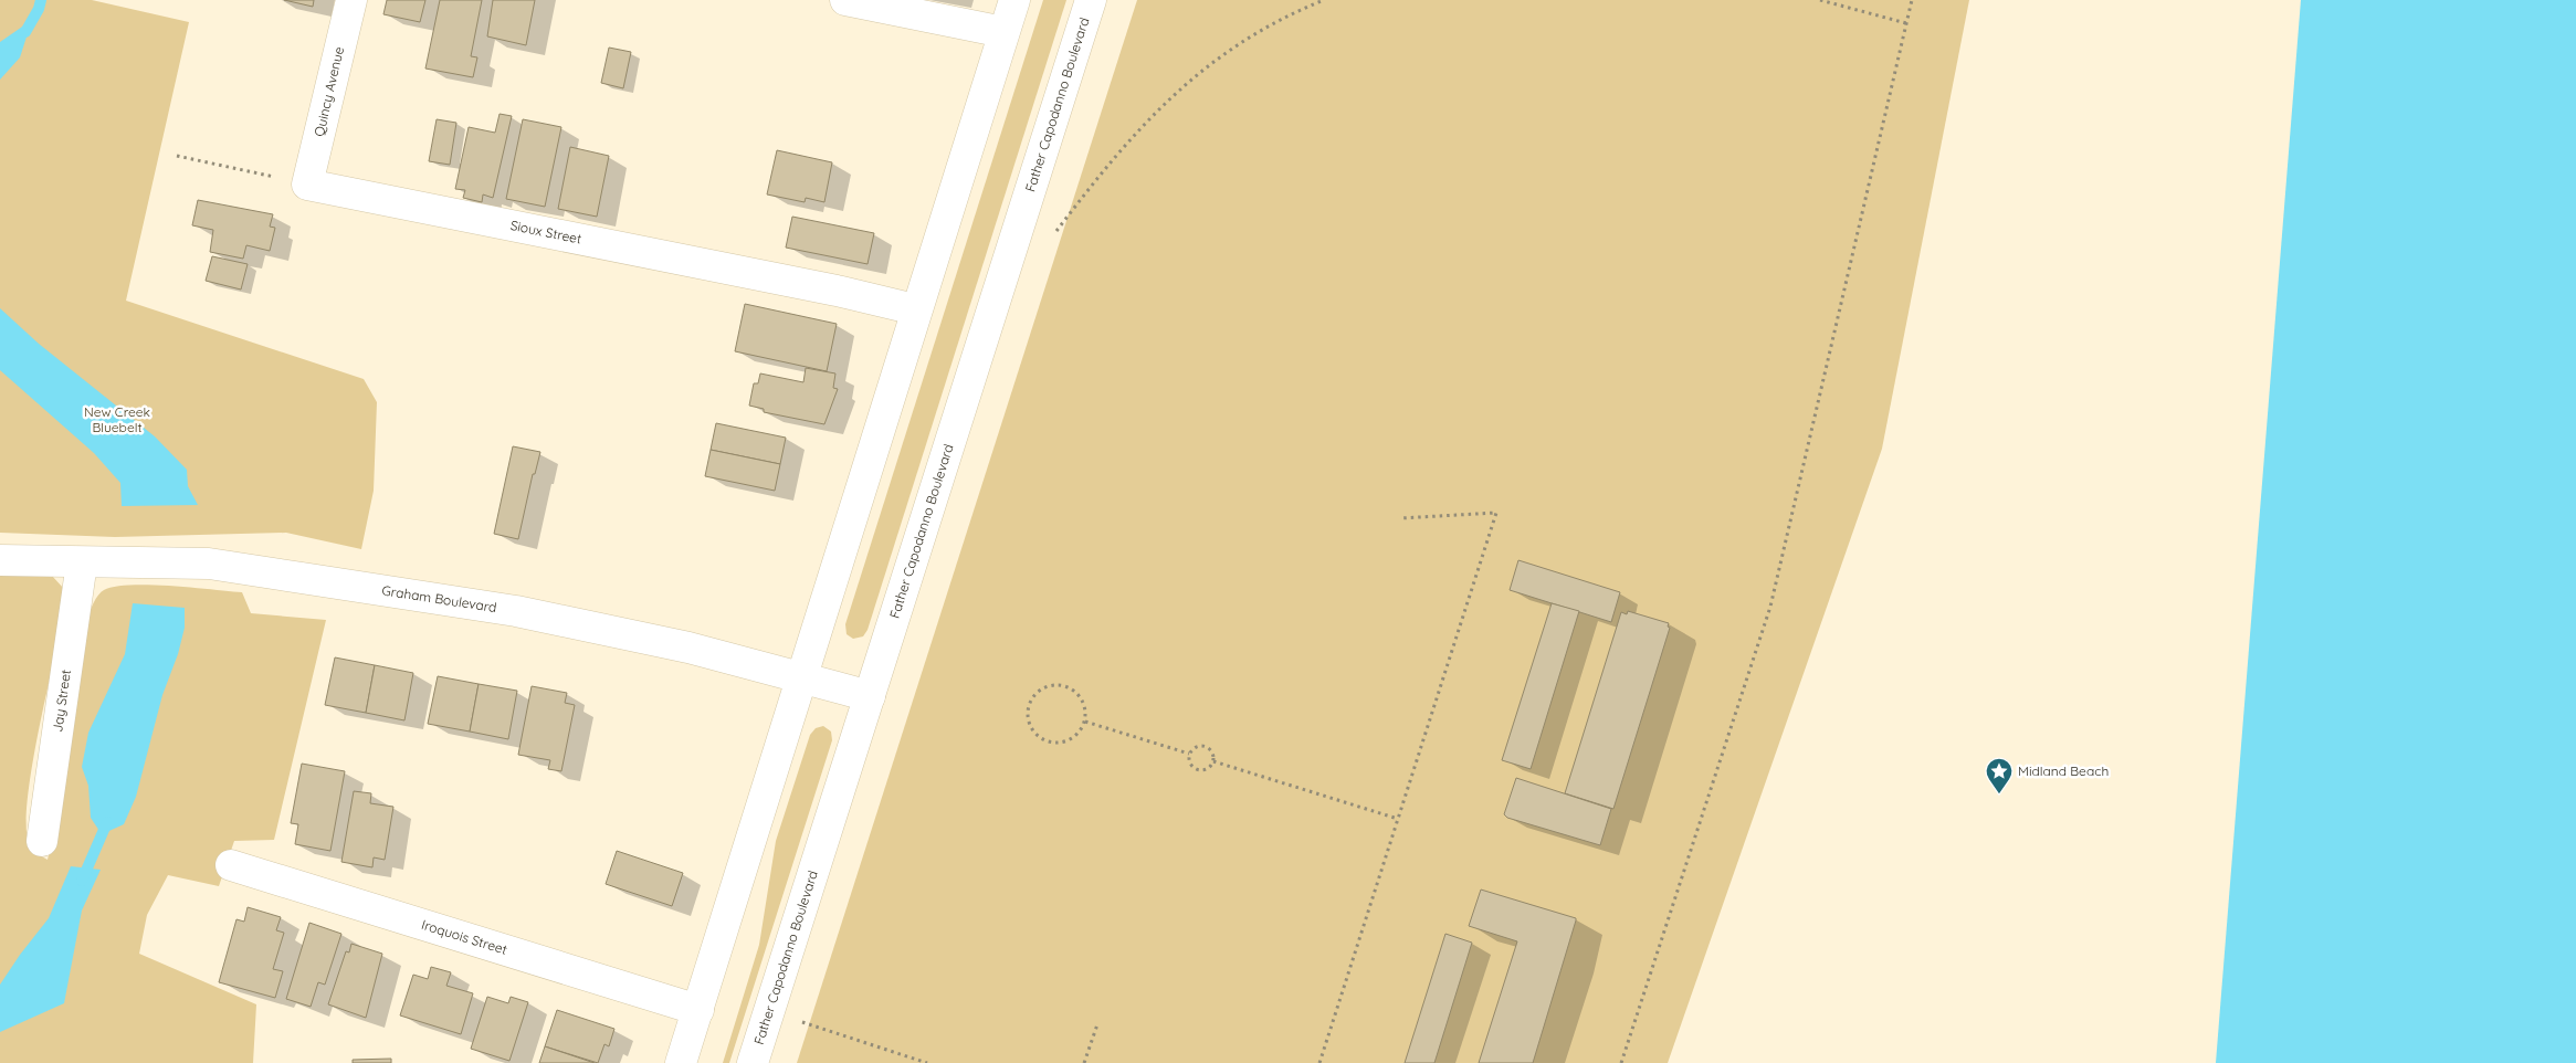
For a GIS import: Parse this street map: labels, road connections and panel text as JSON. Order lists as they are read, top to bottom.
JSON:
{
  "streets": {
    "street": [
      "Quincy Avenue",
      "Father Capodanno Boulevard",
      "Sioux Street",
      "Graham Boulevard",
      "Jay Street",
      "Iroquois Street"
    ]
  },
  "crossings": [
    ["Quincy Avenue", "Sioux Street"],
    ["Father Capodanno Boulevard", "Graham Boulevard"],
    ["Graham Boulevard", "Jay Street"]
  ],
  "parks": ["New Creek Bluebelt"],
  "places": {
    "place": ["Midland Beach"]
  }
}
